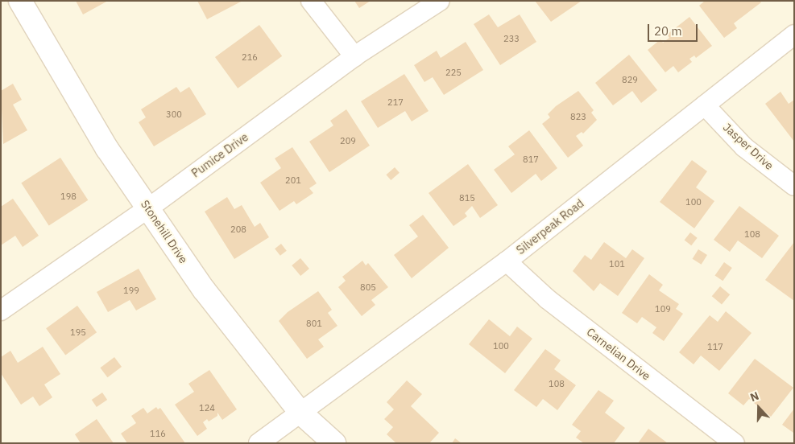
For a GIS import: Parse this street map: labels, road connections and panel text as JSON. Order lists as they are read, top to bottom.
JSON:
{
  "streets": {
    "street": [
      "Jasper Drive",
      "Pumice Drive",
      "Silverpeak Road",
      "Stonehill Drive",
      "Carnelian Drive"
    ]
  },
  "crossings": [
    ["Jasper Drive", "Silverpeak Road"],
    ["Pumice Drive", "Stonehill Drive"],
    ["Silverpeak Road", "Stonehill Drive"],
    ["Silverpeak Road", "Carnelian Drive"]
  ],
  "house_numbers": [
    "233",
    "216",
    "225",
    "829",
    "217",
    "300",
    "823",
    "209",
    "817",
    "201",
    "198",
    "815",
    "100",
    "208",
    "108",
    "101",
    "805",
    "199",
    "109",
    "801",
    "195",
    "100",
    "117",
    "108",
    "124",
    "116"
  ],
  "scale_bar": "20 m",
  "north": "top"
}
